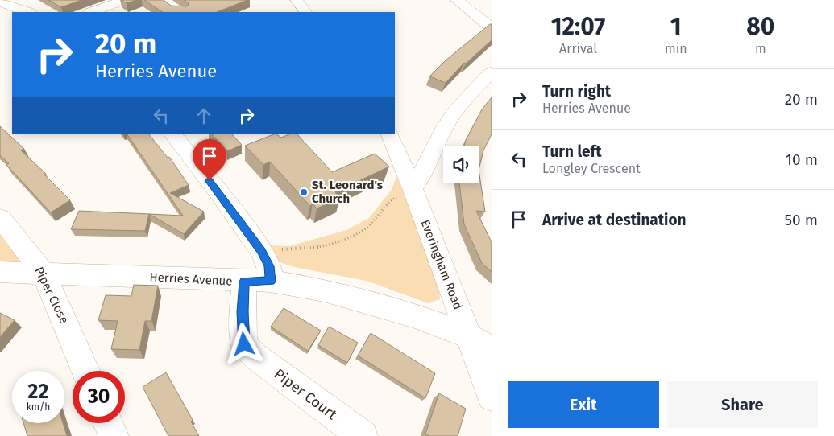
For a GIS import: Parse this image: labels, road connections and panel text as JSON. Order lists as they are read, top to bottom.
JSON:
{
  "streets": {
    "street": [
      "Everingham Road",
      "Herries Avenue",
      "Piper Close",
      "Piper Court"
    ]
  },
  "crossings": [
    ["Everingham Road", "Herries Avenue"],
    ["Herries Avenue", "Piper Close"],
    ["Herries Avenue", "Piper Court"]
  ],
  "places": ["St. Leonard's Church"],
  "page": {
    "eta": [
      "12:07",
      "Arrival",
      "1",
      "min",
      "80",
      "m"
    ],
    "turn": ["20 m", "Herries Avenue"],
    "list": [
      {
        "name": "Turn right",
        "note": "Herries Avenue",
        "value": "20 m"
      },
      {
        "name": "Turn left",
        "note": "Longley Crescent",
        "value": "10 m"
      },
      {
        "name": "Arrive at destination",
        "value": "50 m"
      }
    ],
    "speed": "22 km/h",
    "limit": "30",
    "buttons": ["Exit", "Share"]
  }
}
